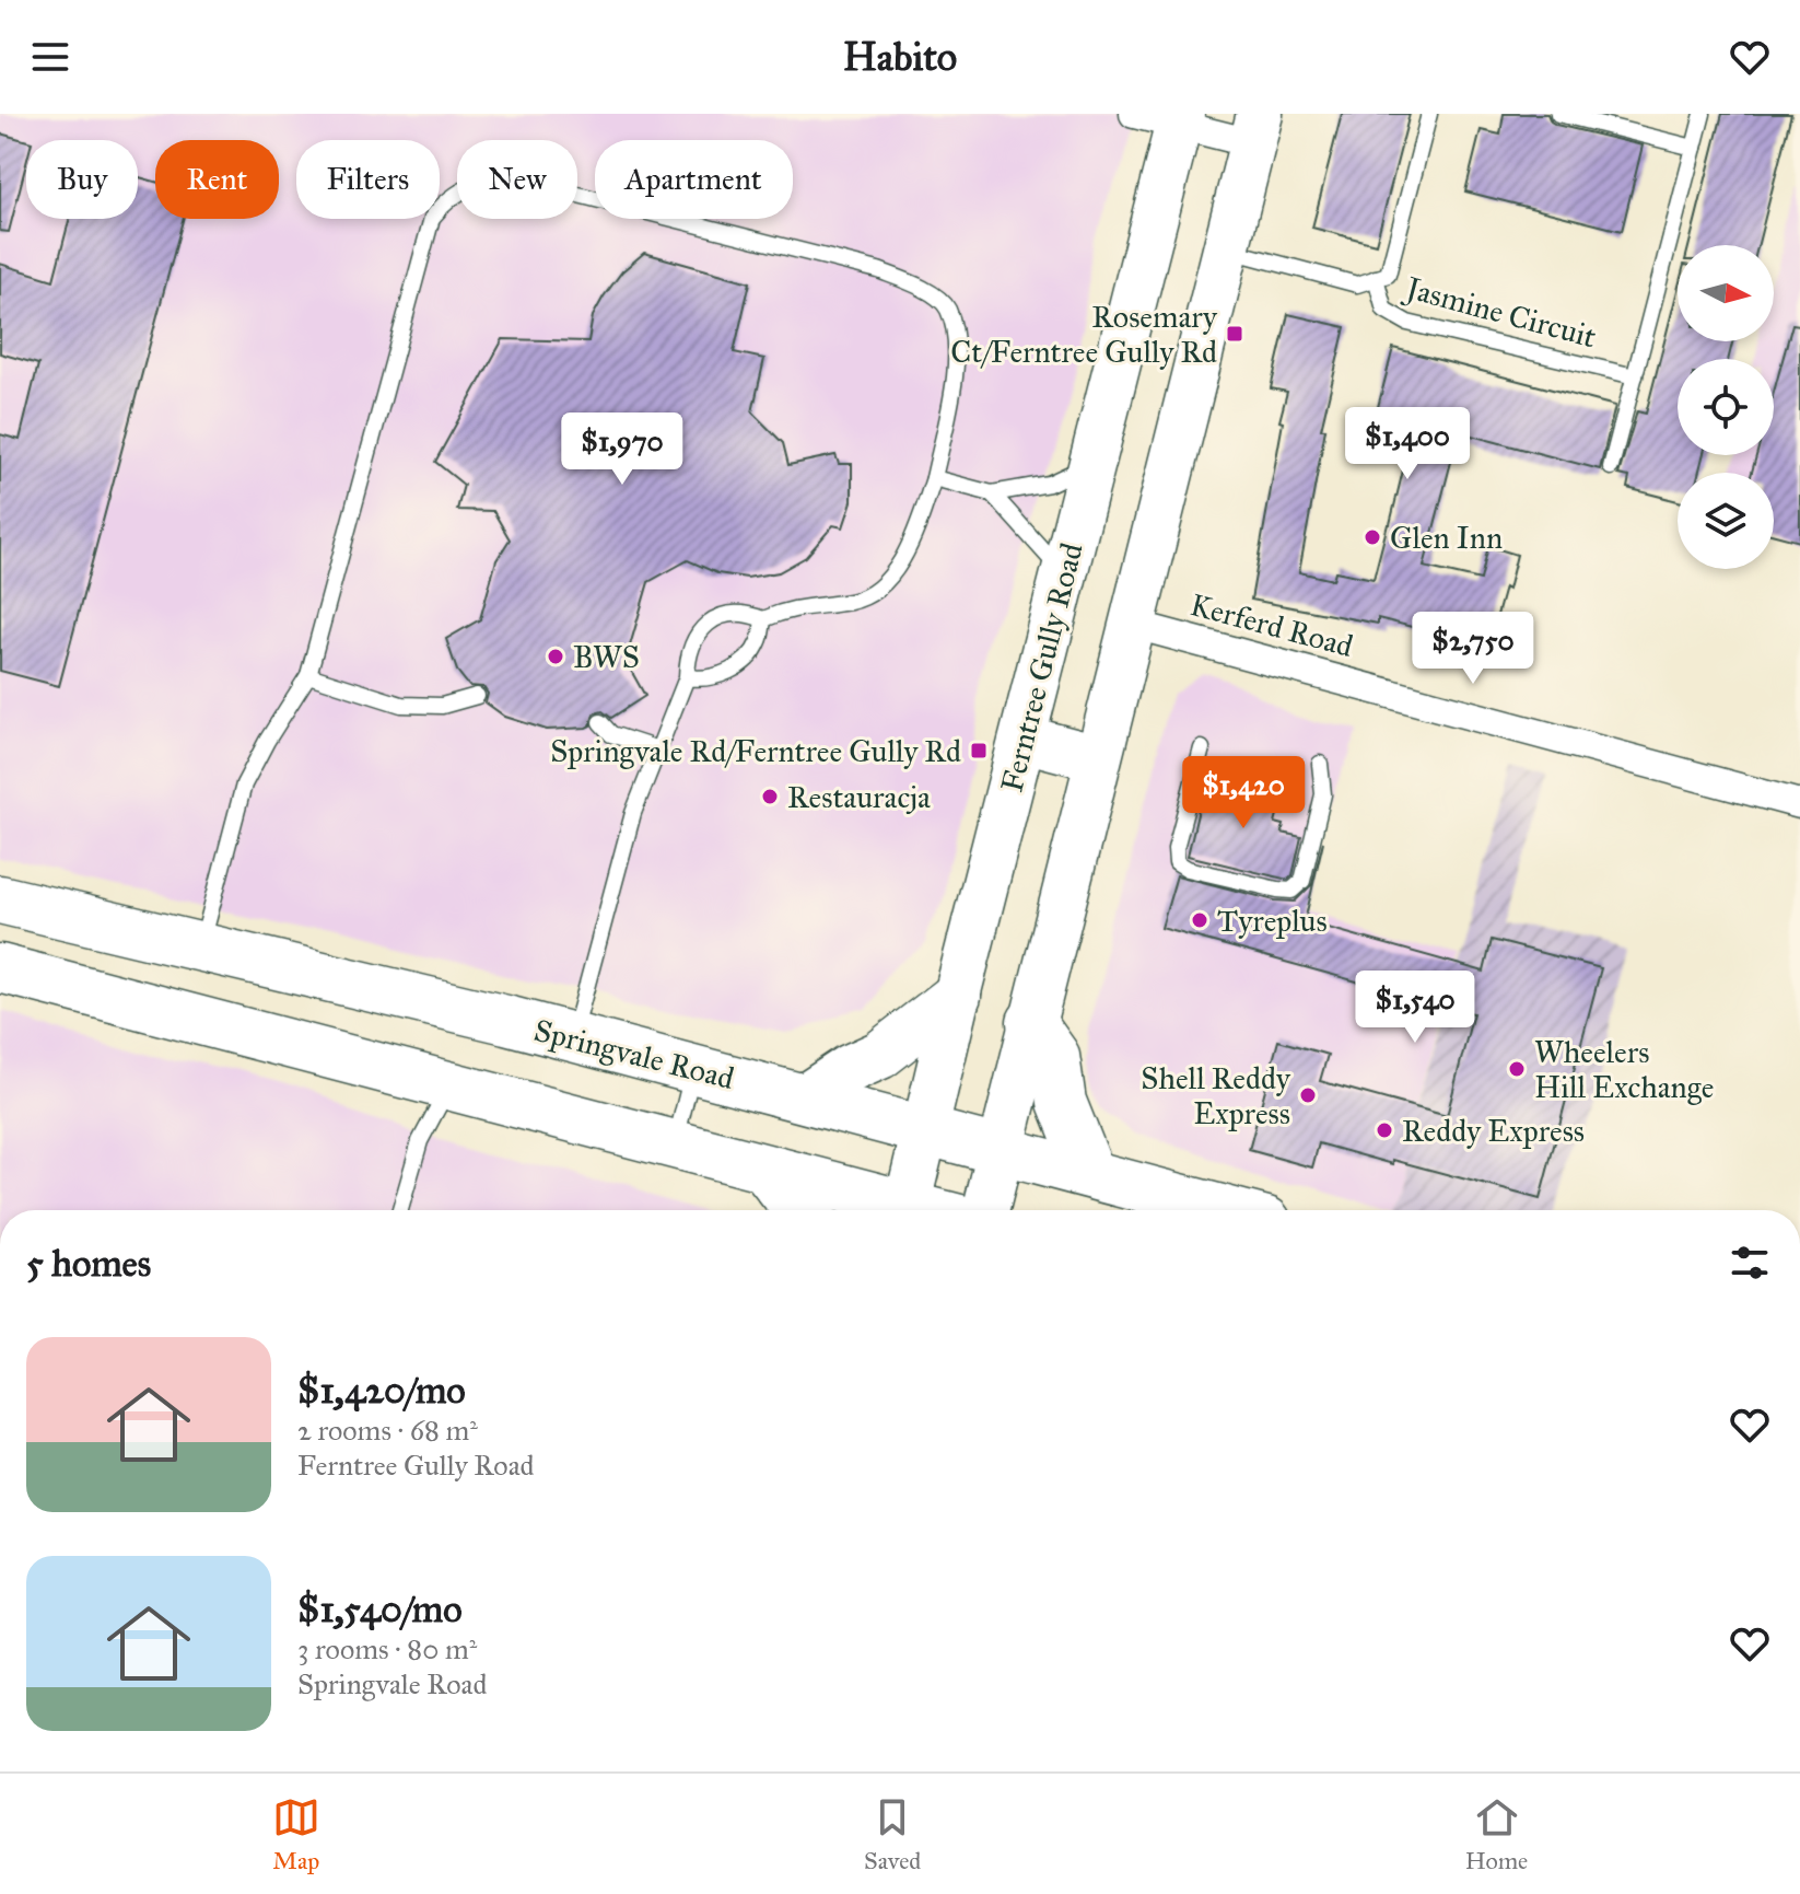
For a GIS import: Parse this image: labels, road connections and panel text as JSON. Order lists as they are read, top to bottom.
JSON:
{
  "streets": {
    "highway": ["Springvale Road"],
    "main road": ["Ferntree Gully Road"],
    "street": ["Kerferd Road"],
    "lane": ["Jasmine Circuit"]
  },
  "crossings": [
    ["Ferntree Gully Road", "Springvale Road"]
  ],
  "places": {
    "transit": ["Rosemary Ct/Ferntree Gully Rd", "Springvale Rd/Ferntree Gully Rd"],
    "other": [
      "Glen Inn",
      "BWS",
      "Restauracja",
      "Tyreplus",
      "Wheelers Hill Exchange",
      "Shell Reddy Express",
      "Reddy Express"
    ]
  },
  "north": "right",
  "page": {
    "header": "Habito",
    "chip": [
      "Buy",
      "Rent",
      "Filters",
      "New",
      "Apartment"
    ],
    "price": [
      "$1,400",
      "$1,970",
      "$2,750",
      "$1,420",
      "$1,540"
    ],
    "heading": "5 homes",
    "list": [
      {
        "name": "$1,420/mo",
        "note": "2 rooms · 68 m² · Ferntree Gully Road"
      },
      {
        "name": "$1,540/mo",
        "note": "3 rooms · 80 m² · Springvale Road"
      }
    ],
    "tabs": ["Map", "Saved", "Home"]
  }
}
